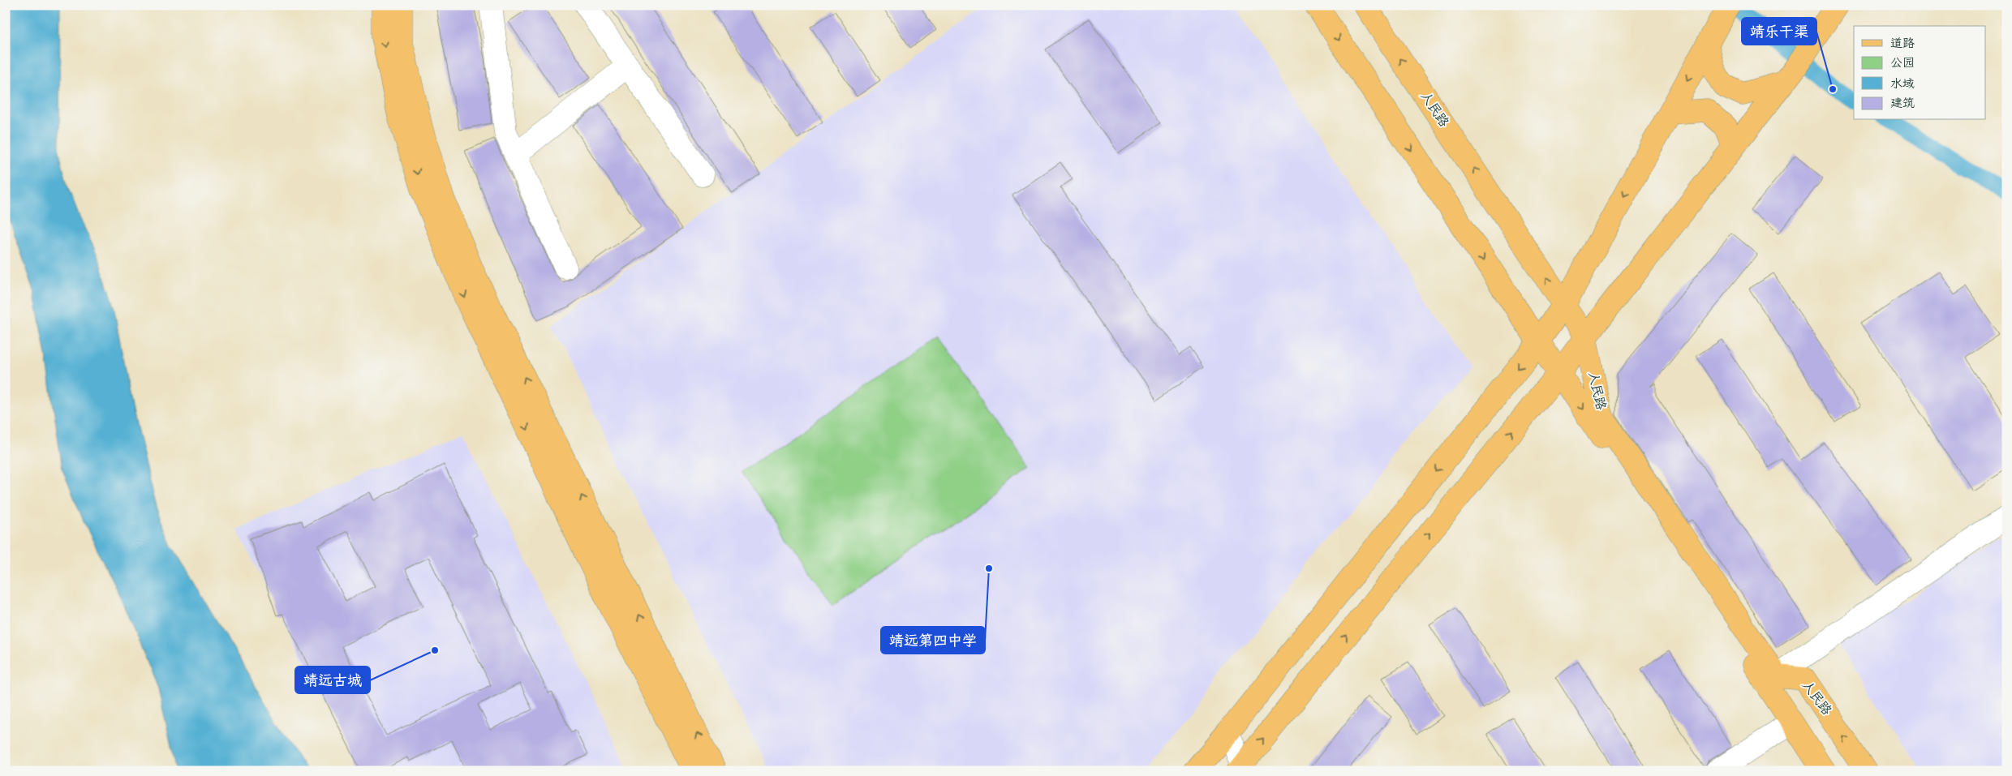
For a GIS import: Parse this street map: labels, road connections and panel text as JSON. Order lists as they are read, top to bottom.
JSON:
{
  "streets": {
    "main road": ["人民路"]
  },
  "places": ["靖乐干渠", "靖远第四中学", "靖远古城"],
  "legend": [
    "道路",
    "公园",
    "水域",
    "建筑"
  ]
}
